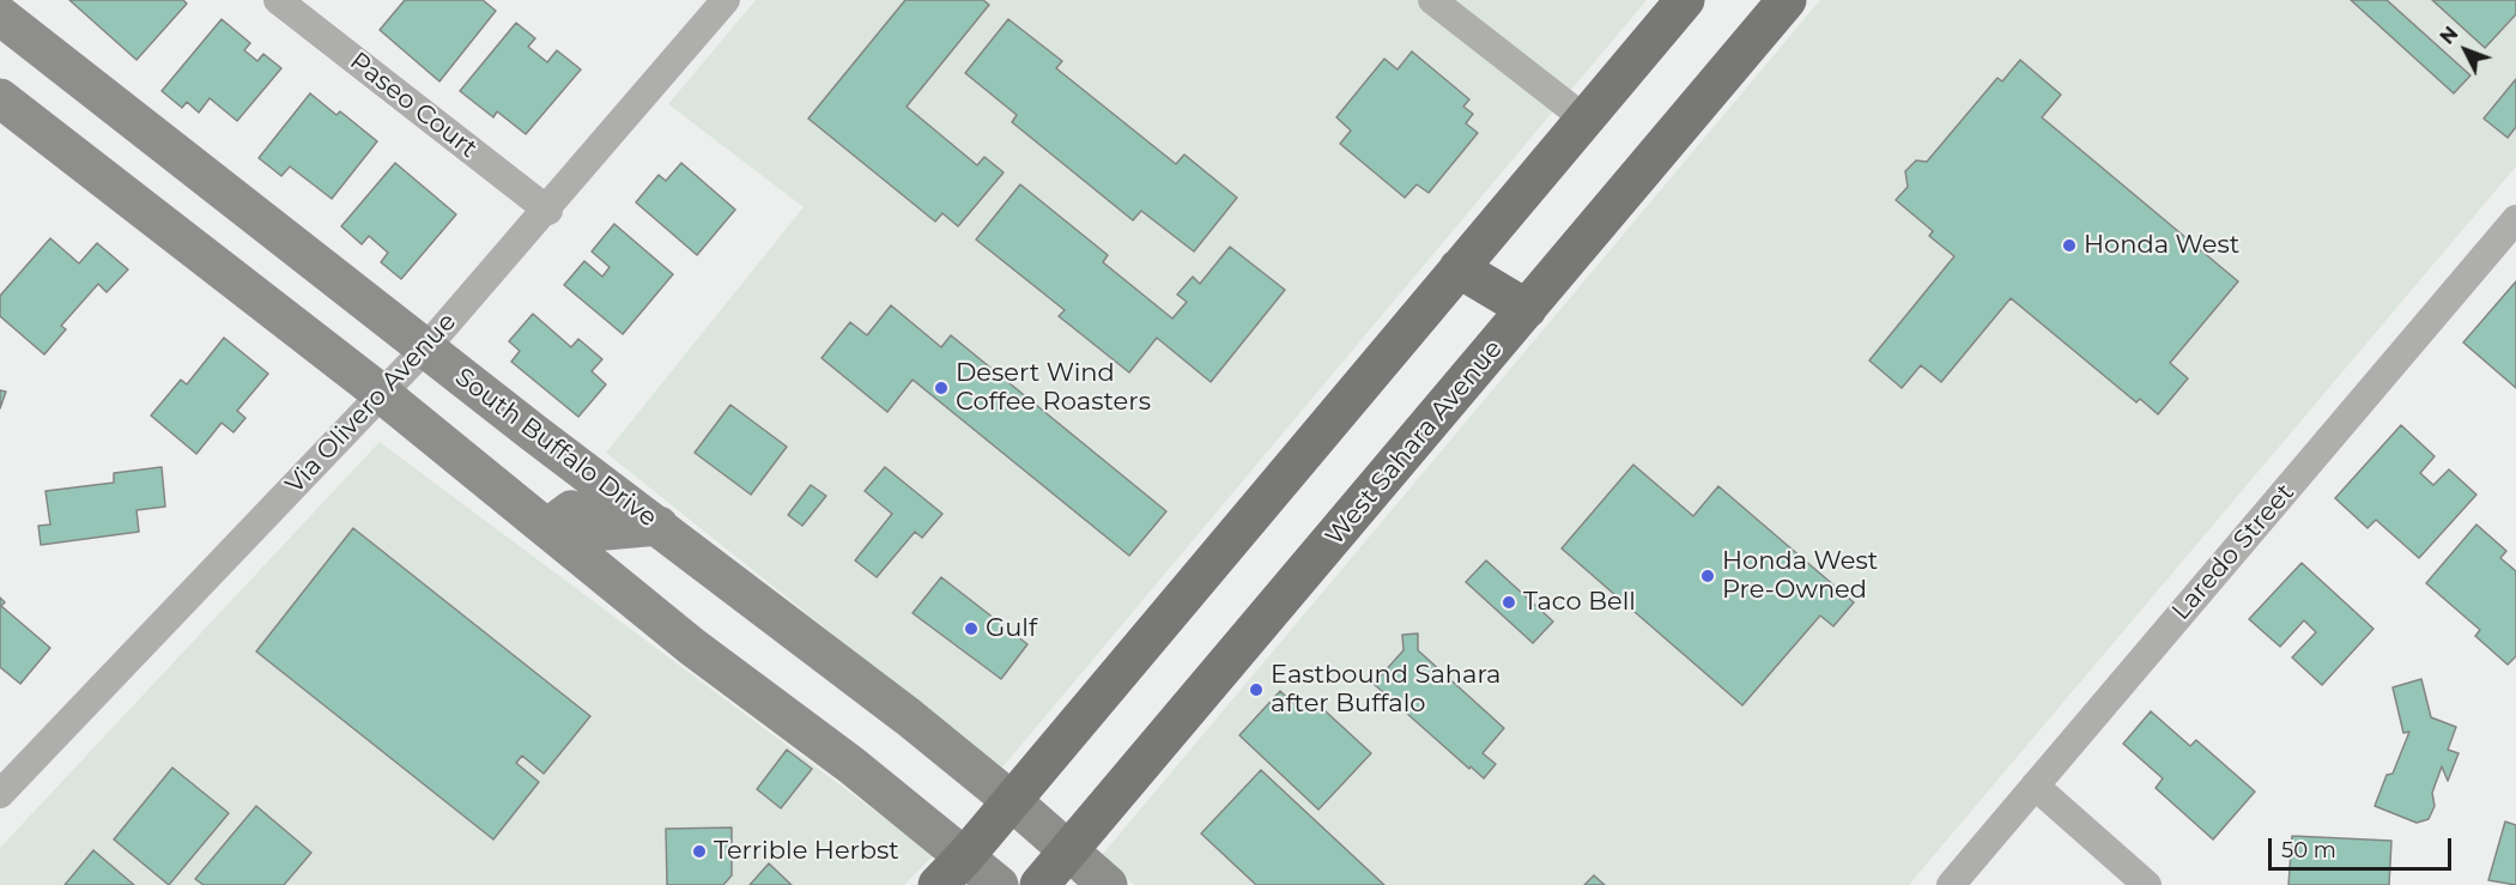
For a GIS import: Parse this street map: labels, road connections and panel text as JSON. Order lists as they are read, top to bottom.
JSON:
{
  "streets": {
    "main road": ["West Sahara Avenue", "South Buffalo Drive"],
    "street": ["Paseo Court", "Via Olivero Avenue", "Laredo Street"]
  },
  "crossings": [
    ["Paseo Court", "Via Olivero Avenue"],
    ["Via Olivero Avenue", "South Buffalo Drive"],
    ["West Sahara Avenue", "South Buffalo Drive"]
  ],
  "places": [
    "Honda West",
    "Desert Wind Coffee Roasters",
    "Honda West Pre-Owned",
    "Taco Bell",
    "Gulf",
    "Eastbound Sahara after Buffalo",
    "Terrible Herbst"
  ],
  "scale_bar": "50 m",
  "north": "top left"
}
